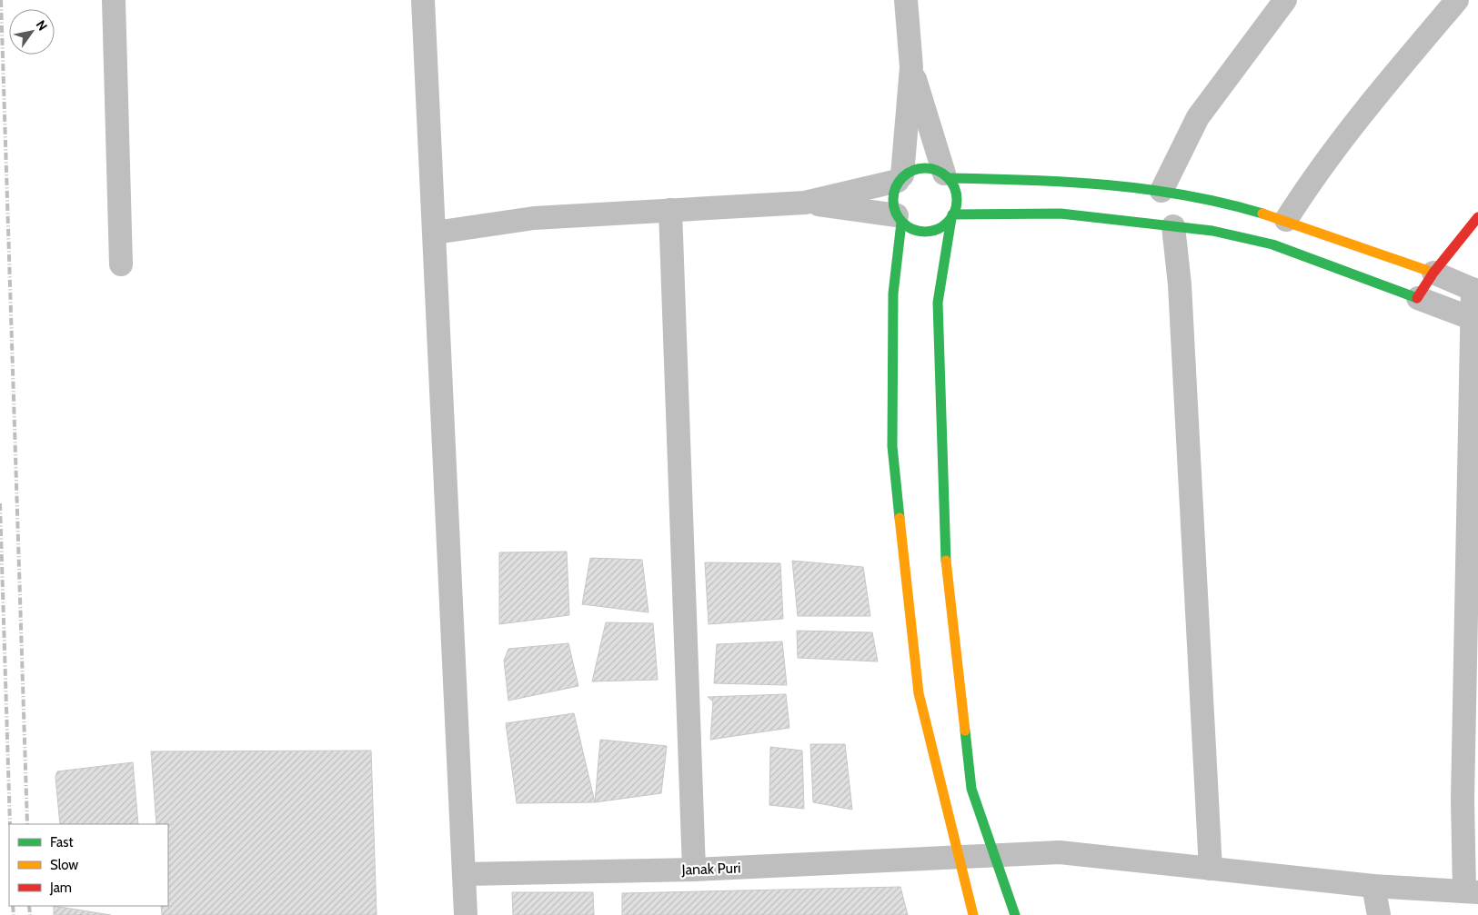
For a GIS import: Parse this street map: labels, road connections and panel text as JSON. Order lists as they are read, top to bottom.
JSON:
{
  "streets": {
    "street": ["Janak Puri"]
  },
  "legend": ["Fast", "Slow", "Jam"],
  "north": "top right"
}
